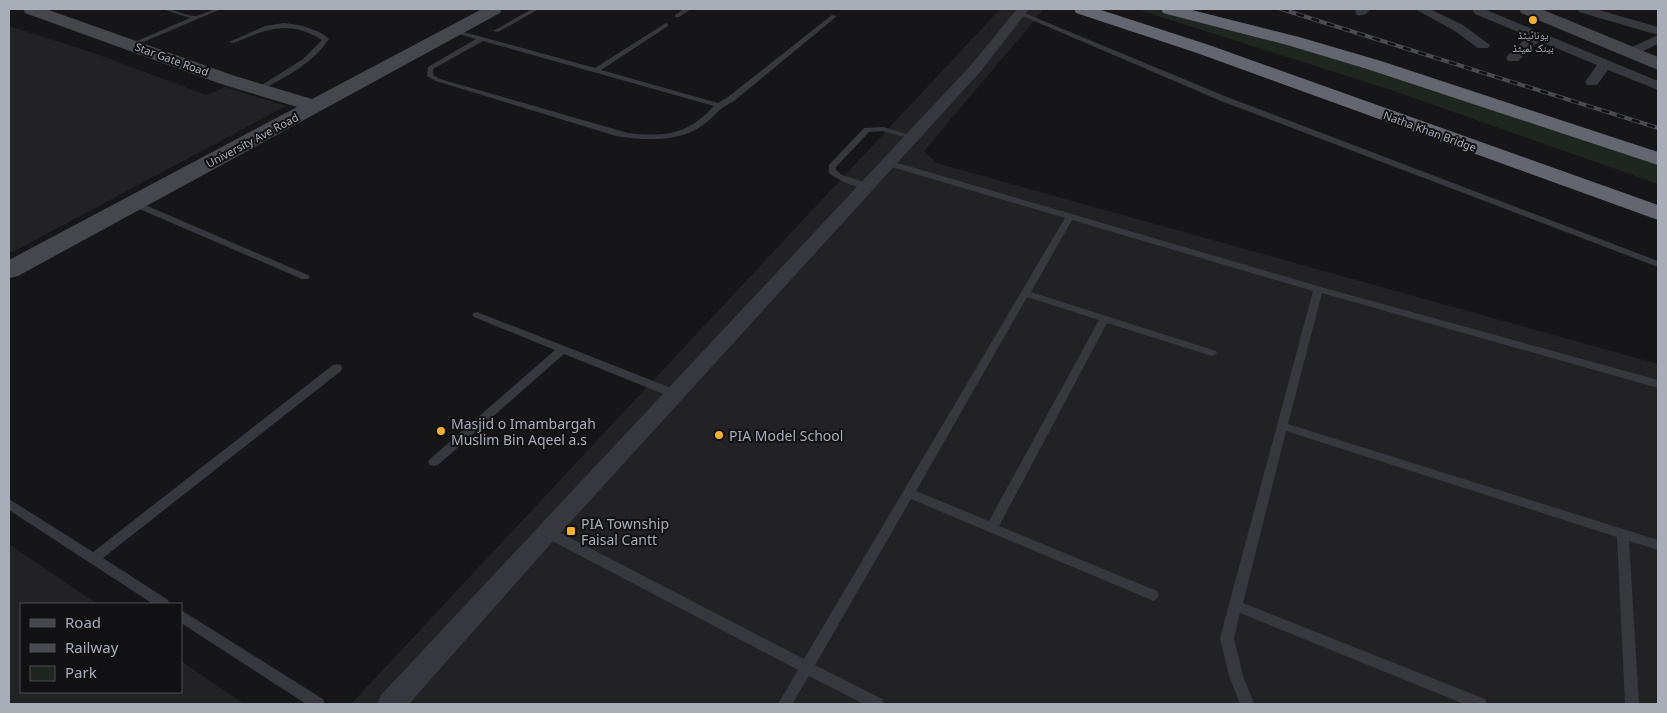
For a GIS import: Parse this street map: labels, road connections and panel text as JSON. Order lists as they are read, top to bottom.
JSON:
{
  "streets": {
    "highway": ["Natha Khan Bridge"],
    "street": ["Star Gate Road", "University Ave Road"]
  },
  "crossings": [
    ["Star Gate Road", "University Ave Road"]
  ],
  "places": {
    "other": ["یونائیٹڈ بینک لمیٹڈ", "Masjid o Imambargah Muslim Bin Aqeel a.s", "PIA Model School"],
    "transit": ["PIA Township Faisal Cantt"]
  },
  "legend": ["Road", "Railway", "Park"]
}
